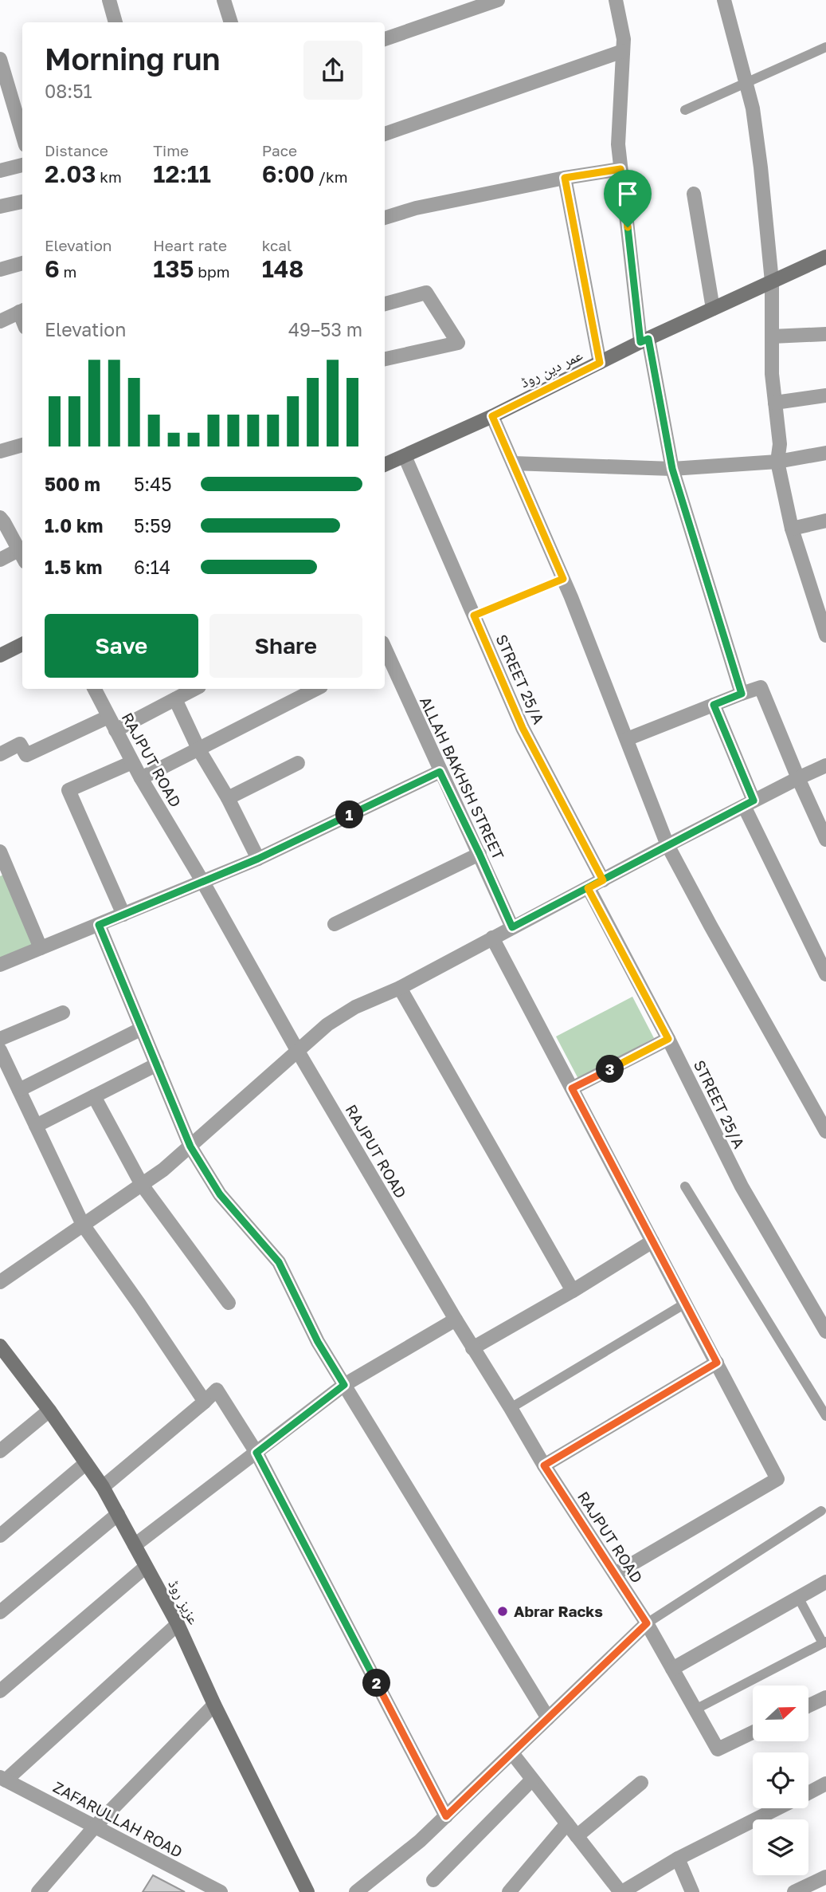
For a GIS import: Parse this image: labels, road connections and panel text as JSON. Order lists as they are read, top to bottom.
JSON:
{
  "streets": {
    "main road": ["عمر دین روڈ", "عزیز روڈ"],
    "street": [
      "STREET 25/A",
      "RAJPUT ROAD",
      "ALLAH BAKHSH STREET",
      "ZAFARULLAH ROAD"
    ]
  },
  "crossings": [
    ["عمر دین روڈ", "STREET 25/A"]
  ],
  "places": ["Abrar Racks"],
  "north": "right",
  "page": {
    "heading": ["Morning run", "08:51"],
    "stats": [
      ["Distance", "2.03 km"],
      ["Time", "12:11"],
      ["Pace", "6:00 /km"],
      ["Elevation", "6 m"],
      ["Heart rate", "135 bpm"],
      ["kcal", "148"]
    ],
    "chart": ["Elevation", "49–53 m"],
    "list": [
      {
        "name": "500 m",
        "note": "5:45"
      },
      {
        "name": "1.0 km",
        "note": "5:59"
      },
      {
        "name": "1.5 km",
        "note": "6:14"
      }
    ],
    "buttons": ["Save", "Share"],
    "pins": ["1", "3", "2"]
  }
}
